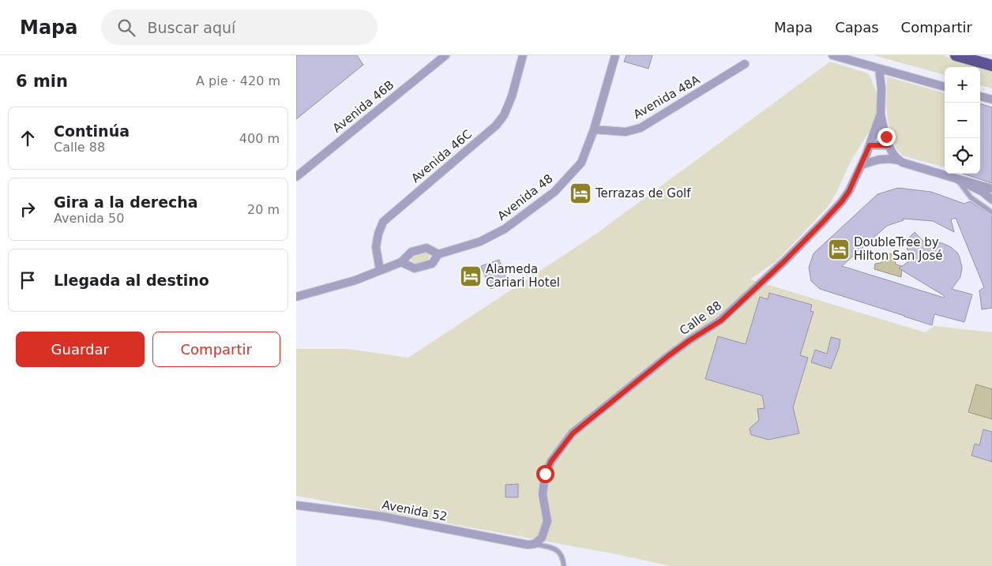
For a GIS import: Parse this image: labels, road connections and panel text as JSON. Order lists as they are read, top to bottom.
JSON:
{
  "streets": {
    "street": [
      "Avenida 48A",
      "Avenida 46B",
      "Avenida 46C",
      "Avenida 48",
      "Calle 88",
      "Avenida 52"
    ]
  },
  "crossings": [
    ["Avenida 48A", "Avenida 48"],
    ["Calle 88", "Avenida 52"]
  ],
  "places": {
    "hotel": ["Terrazas de Golf", "DoubleTree by Hilton San José", "Alameda Cariari Hotel"]
  },
  "page": {
    "header": "Mapa",
    "search": "Buscar aquí",
    "nav": ["Mapa", "Capas", "Compartir"],
    "heading": ["6 min", "A pie · 420 m"],
    "map_buttons": ["+", "−"],
    "list": [
      ["Continúa", "Calle 88", "400 m"],
      ["Gira a la derecha", "Avenida 50", "20 m"],
      "Llegada al destino"
    ],
    "buttons": ["Guardar", "Compartir"]
  }
}
